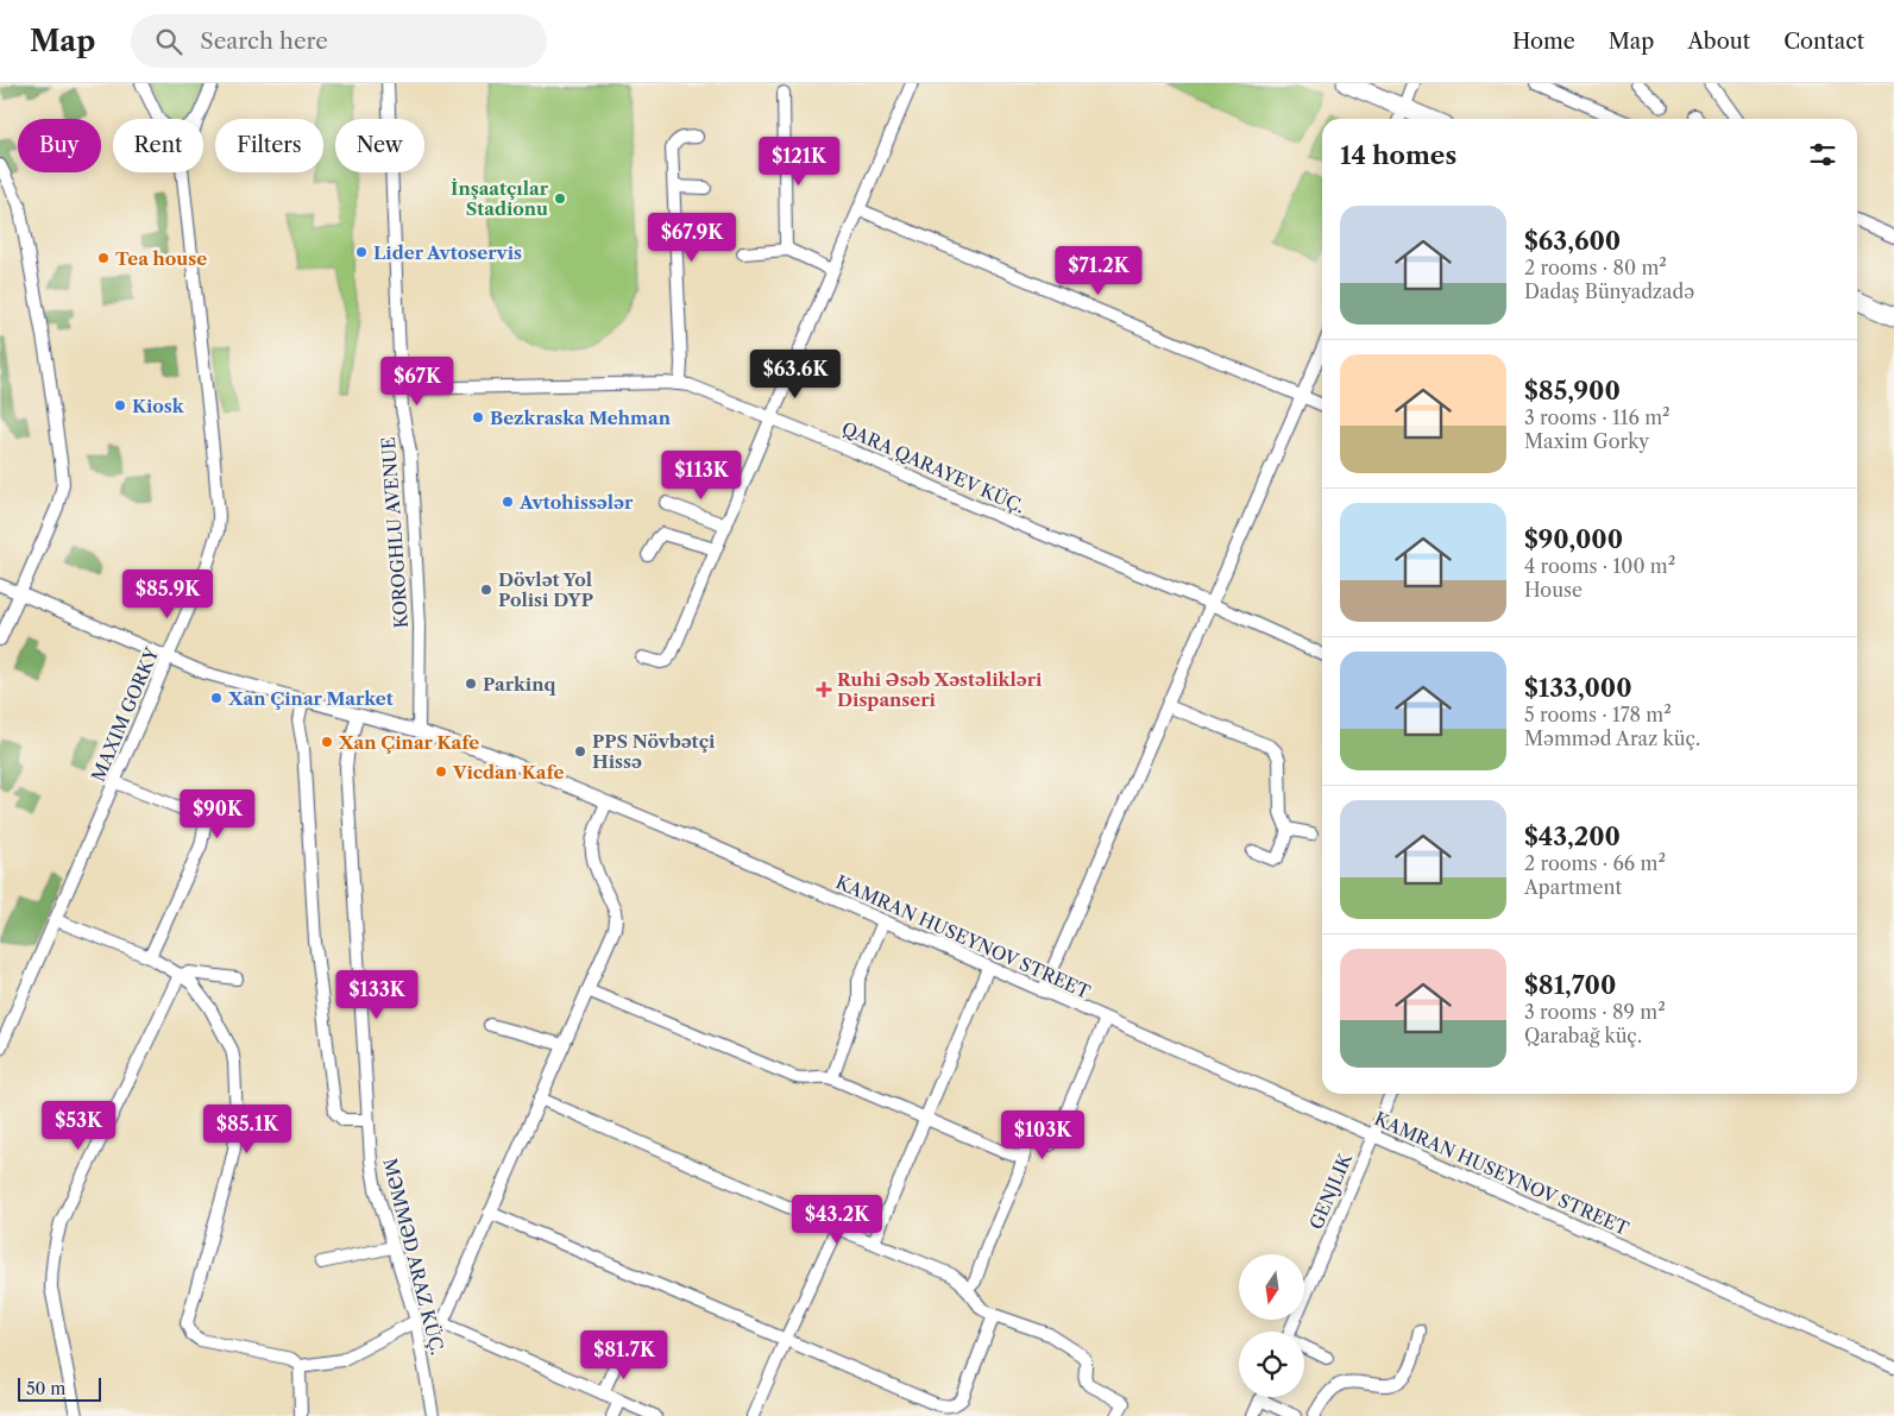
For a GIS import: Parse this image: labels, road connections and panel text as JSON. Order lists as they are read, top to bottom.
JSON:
{
  "streets": {
    "street": [
      "QARA QARAYEV KÜÇ.",
      "KOROGHLU AVENUE",
      "MAXIM GORKY",
      "KAMRAN HUSEYNOV STREET",
      "GENJLIK",
      "MƏMMƏD ARAZ KÜÇ."
    ]
  },
  "crossings": [
    ["QARA QARAYEV KÜÇ.", "KOROGHLU AVENUE"],
    ["KOROGHLU AVENUE", "KAMRAN HUSEYNOV STREET"],
    ["MAXIM GORKY", "KAMRAN HUSEYNOV STREET"],
    ["KAMRAN HUSEYNOV STREET", "GENJLIK"],
    ["KAMRAN HUSEYNOV STREET", "MƏMMƏD ARAZ KÜÇ."]
  ],
  "places": {
    "other": [
      "İnşaatçılar Stadionu",
      "Lider Avtoservis",
      "Tea house",
      "Kiosk",
      "Bezkraska Mehman",
      "Avtohissələr",
      "Dövlət Yol Polisi DYP",
      "Parkinq",
      "Xan Çinar Market",
      "Xan Çinar Kafe",
      "PPS Növbətçi Hissə",
      "Vicdan Kafe"
    ],
    "health": ["Ruhi Əsəb Xəstəlikləri Dispanseri"]
  },
  "scale_bar": "50 m",
  "north": "bottom",
  "page": {
    "header": "Map",
    "search": "Search here",
    "nav": [
      "Home",
      "Map",
      "About",
      "Contact"
    ],
    "chip": [
      "Buy",
      "Rent",
      "Filters",
      "New"
    ],
    "heading": "14 homes",
    "price": [
      "$121K",
      "$67.9K",
      "$71.2K",
      "$63.6K",
      "$67K",
      "$113K",
      "$85.9K",
      "$90K",
      "$133K",
      "$53K",
      "$85.1K",
      "$103K",
      "$43.2K",
      "$81.7K"
    ],
    "list": [
      {
        "name": "$63,600",
        "note": "2 rooms · 80 m² · Dadaş Bünyadzadə"
      },
      {
        "name": "$85,900",
        "note": "3 rooms · 116 m² · Maxim Gorky"
      },
      {
        "name": "$90,000",
        "note": "4 rooms · 100 m² · House"
      },
      {
        "name": "$133,000",
        "note": "5 rooms · 178 m² · Məmməd Araz küç."
      },
      {
        "name": "$43,200",
        "note": "2 rooms · 66 m² · Apartment"
      },
      {
        "name": "$81,700",
        "note": "3 rooms · 89 m² · Qarabağ küç."
      }
    ],
    "scale": "50 m"
  }
}
